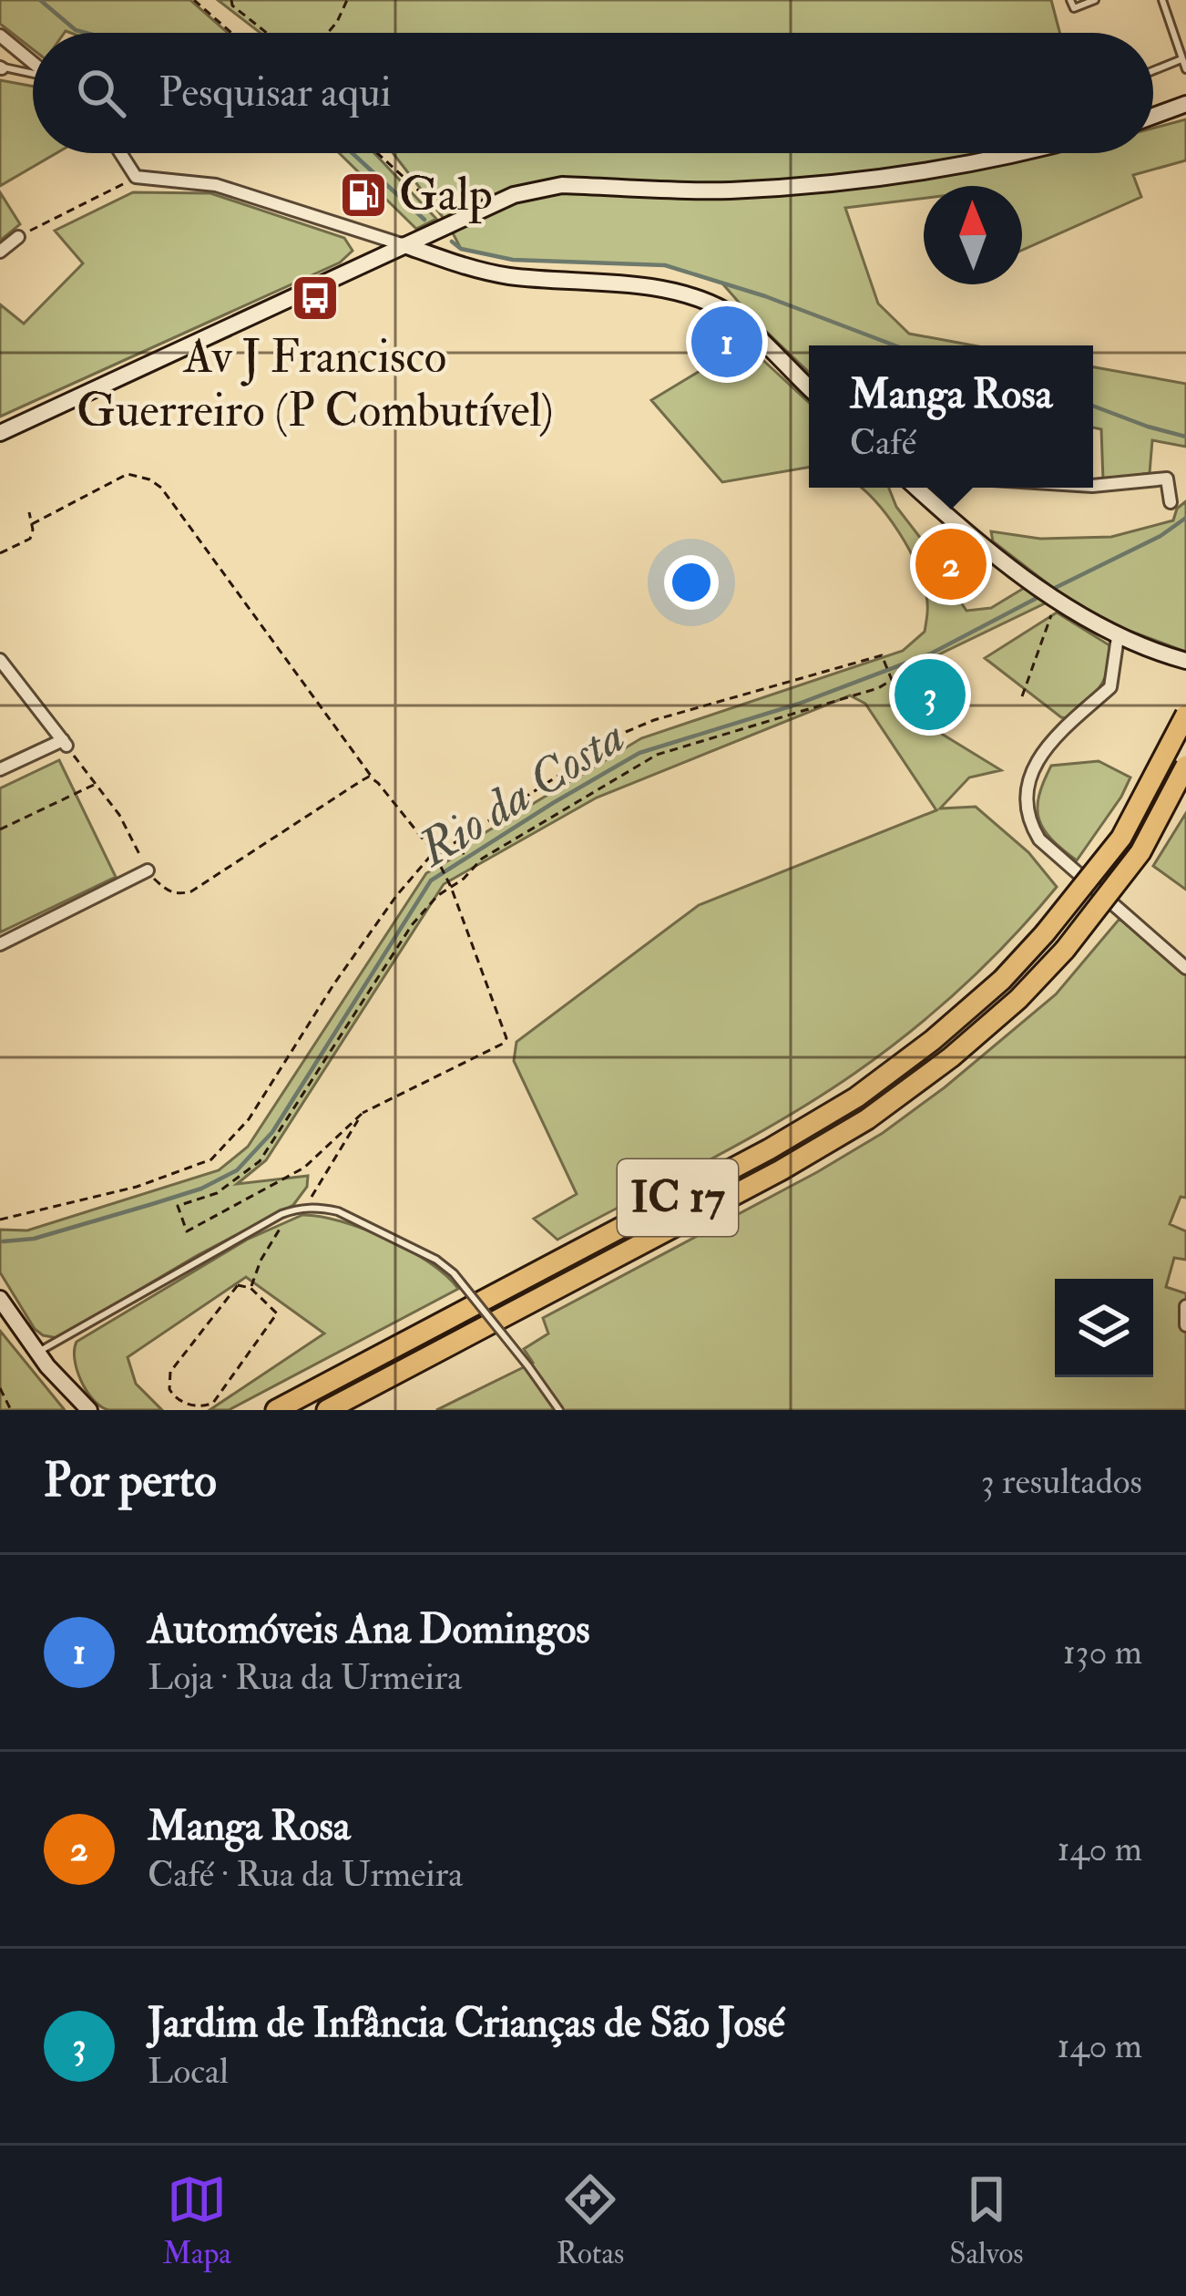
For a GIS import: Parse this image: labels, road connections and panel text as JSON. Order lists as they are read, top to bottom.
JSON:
{
  "streets": {
    "highway": ["IC 17"]
  },
  "water": ["Rio da Costa"],
  "places": {
    "fuel station": ["Galp"],
    "bus stop": ["Av J Francisco Guerreiro (P Combutível)"]
  },
  "north": "top",
  "page": {
    "search": "Pesquisar aqui",
    "pins": ["1", "2", "3"],
    "popup": ["Manga Rosa", "Café"],
    "heading": ["Por perto", "3 resultados"],
    "list": [
      {
        "mark": "1",
        "name": "Automóveis Ana Domingos",
        "note": "Loja · Rua da Urmeira",
        "value": "130 m"
      },
      {
        "mark": "2",
        "name": "Manga Rosa",
        "note": "Café · Rua da Urmeira",
        "value": "140 m"
      },
      {
        "mark": "3",
        "name": "Jardim de Infância Crianças de São José",
        "note": "Local",
        "value": "140 m"
      }
    ],
    "nav": ["Mapa", "Rotas", "Salvos"]
  }
}
